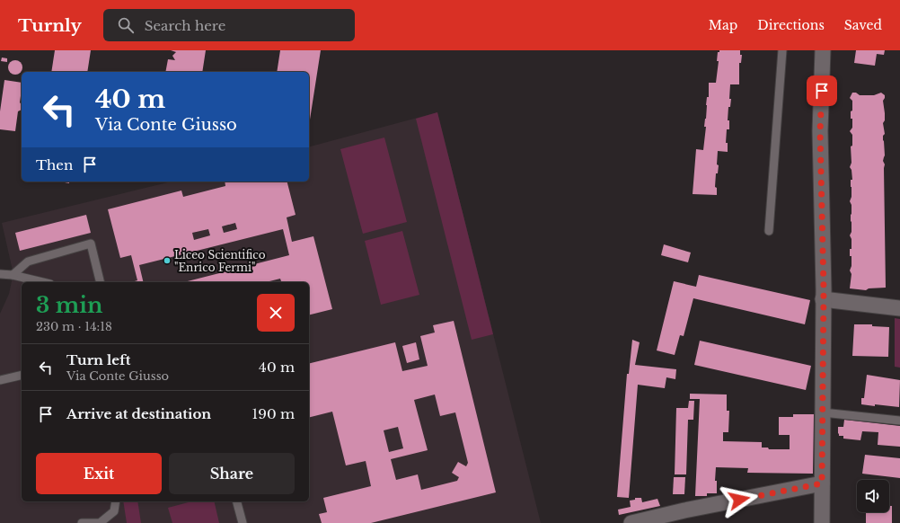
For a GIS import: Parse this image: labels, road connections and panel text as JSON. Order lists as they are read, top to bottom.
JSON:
{
  "places": ["Liceo Scientifico \"Enrico Fermi\""],
  "page": {
    "header": "Turnly",
    "search": "Search here",
    "nav": ["Map", "Directions", "Saved"],
    "turn": ["40 m", "Via Conte Giusso"],
    "then": "Then",
    "heading": ["3 min", "230 m · 14:18"],
    "list": [
      {
        "name": "Turn left",
        "note": "Via Conte Giusso",
        "value": "40 m"
      },
      {
        "name": "Arrive at destination",
        "value": "190 m"
      }
    ],
    "buttons": ["Exit", "Share"]
  }
}
